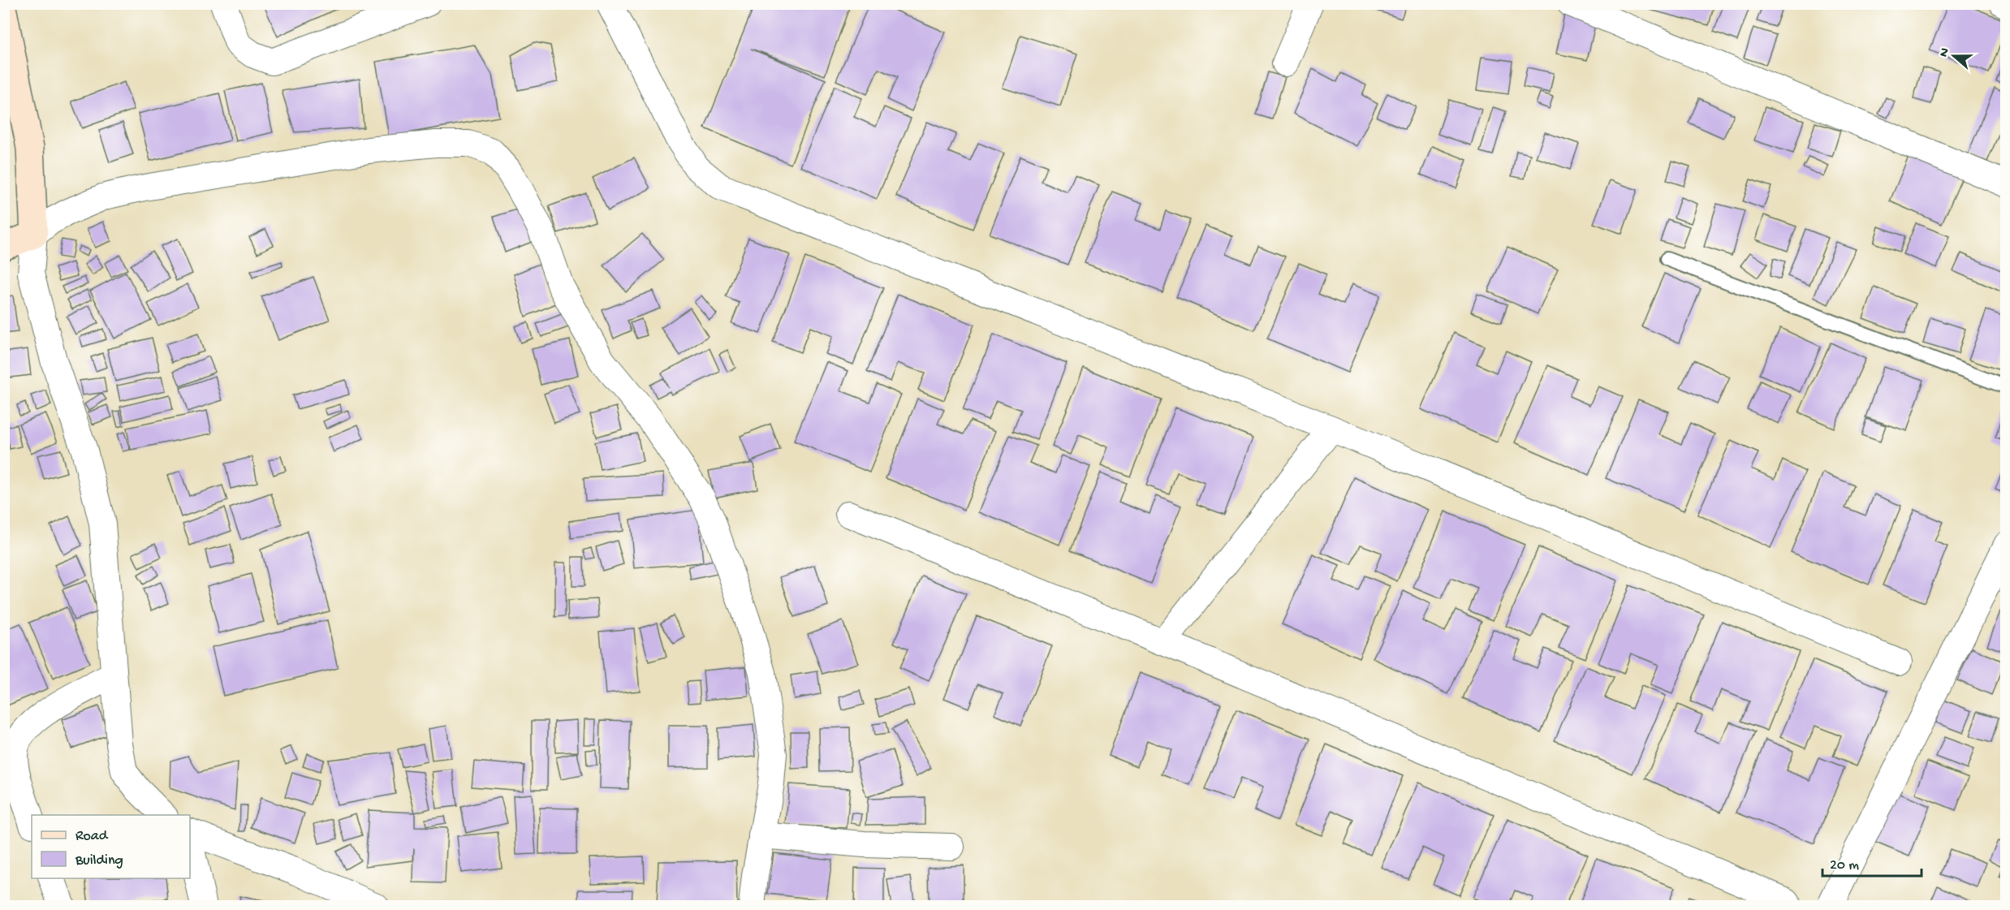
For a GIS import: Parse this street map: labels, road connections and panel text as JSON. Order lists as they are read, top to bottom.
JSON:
{
  "legend": ["Road", "Building"],
  "scale_bar": "20 m",
  "north": "left"
}
